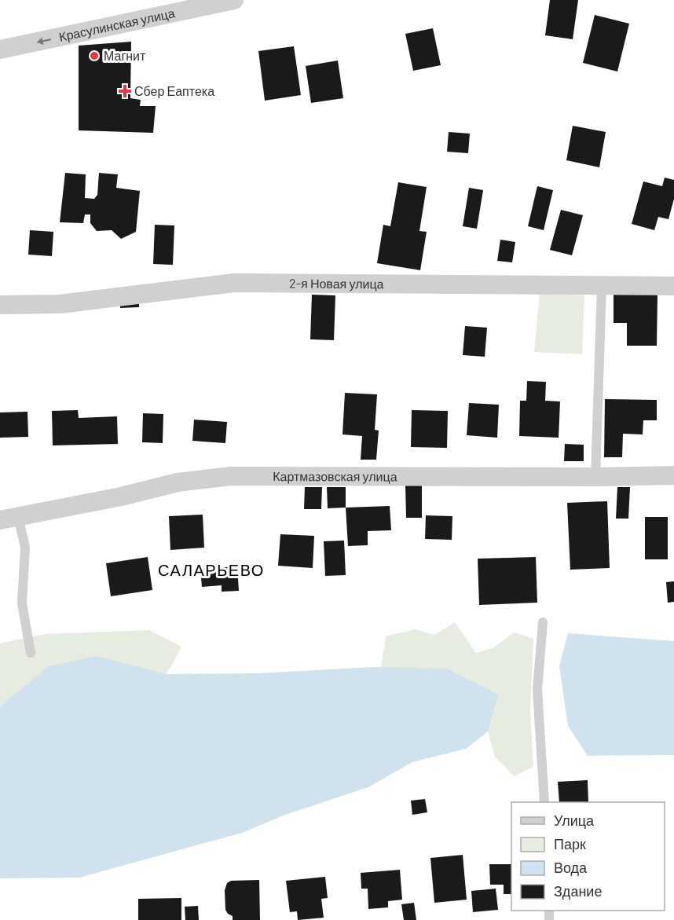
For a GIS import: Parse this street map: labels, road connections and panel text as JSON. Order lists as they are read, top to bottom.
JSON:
{
  "streets": {
    "street": ["Красулинская улица", "2-я Новая улица", "Картмазовская улица"]
  },
  "one_way": ["Красулинская улица"],
  "districts": ["САЛАРЬЕВО"],
  "places": {
    "other": ["Магнит"],
    "health": ["Сбер Еаптека"]
  },
  "legend": [
    "Улица",
    "Парк",
    "Вода",
    "Здание"
  ]
}
